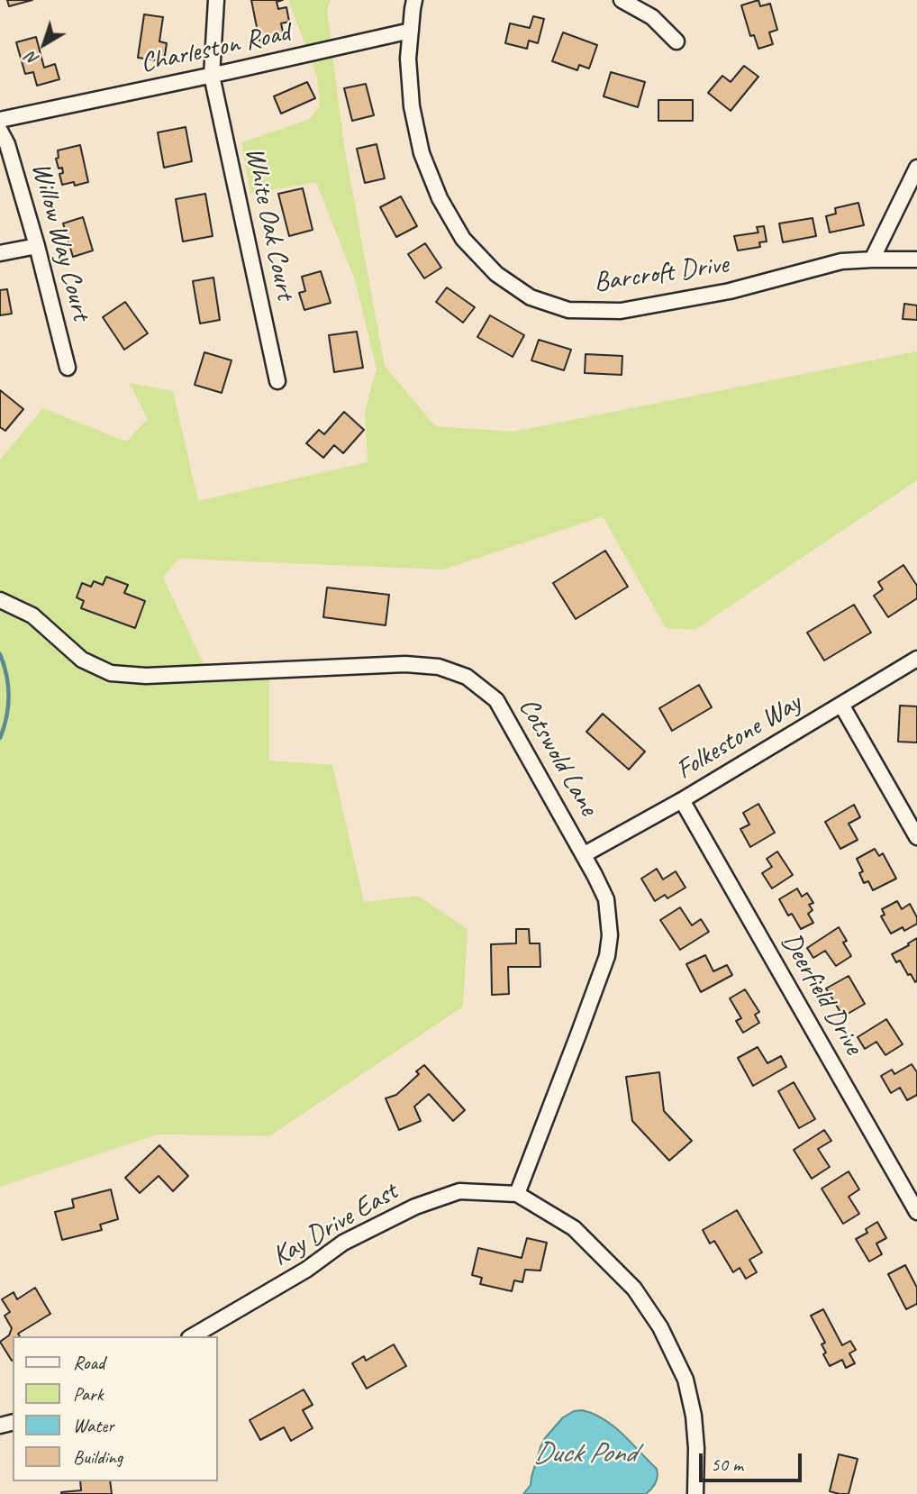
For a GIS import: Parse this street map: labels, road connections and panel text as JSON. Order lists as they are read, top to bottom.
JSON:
{
  "streets": {
    "street": [
      "Charleston Road",
      "White Oak Court",
      "Willow Way Court",
      "Barcroft Drive",
      "Folkestone Way",
      "Cotswold Lane",
      "Deerfield Drive",
      "Kay Drive East"
    ]
  },
  "crossings": [
    ["Charleston Road", "White Oak Court"],
    ["Charleston Road", "Barcroft Drive"],
    ["Folkestone Way", "Cotswold Lane"],
    ["Folkestone Way", "Deerfield Drive"],
    ["Cotswold Lane", "Kay Drive East"]
  ],
  "water": ["Duck Pond"],
  "legend": [
    "Road",
    "Park",
    "Water",
    "Building"
  ],
  "scale_bar": "50 m",
  "north": "bottom left"
}
